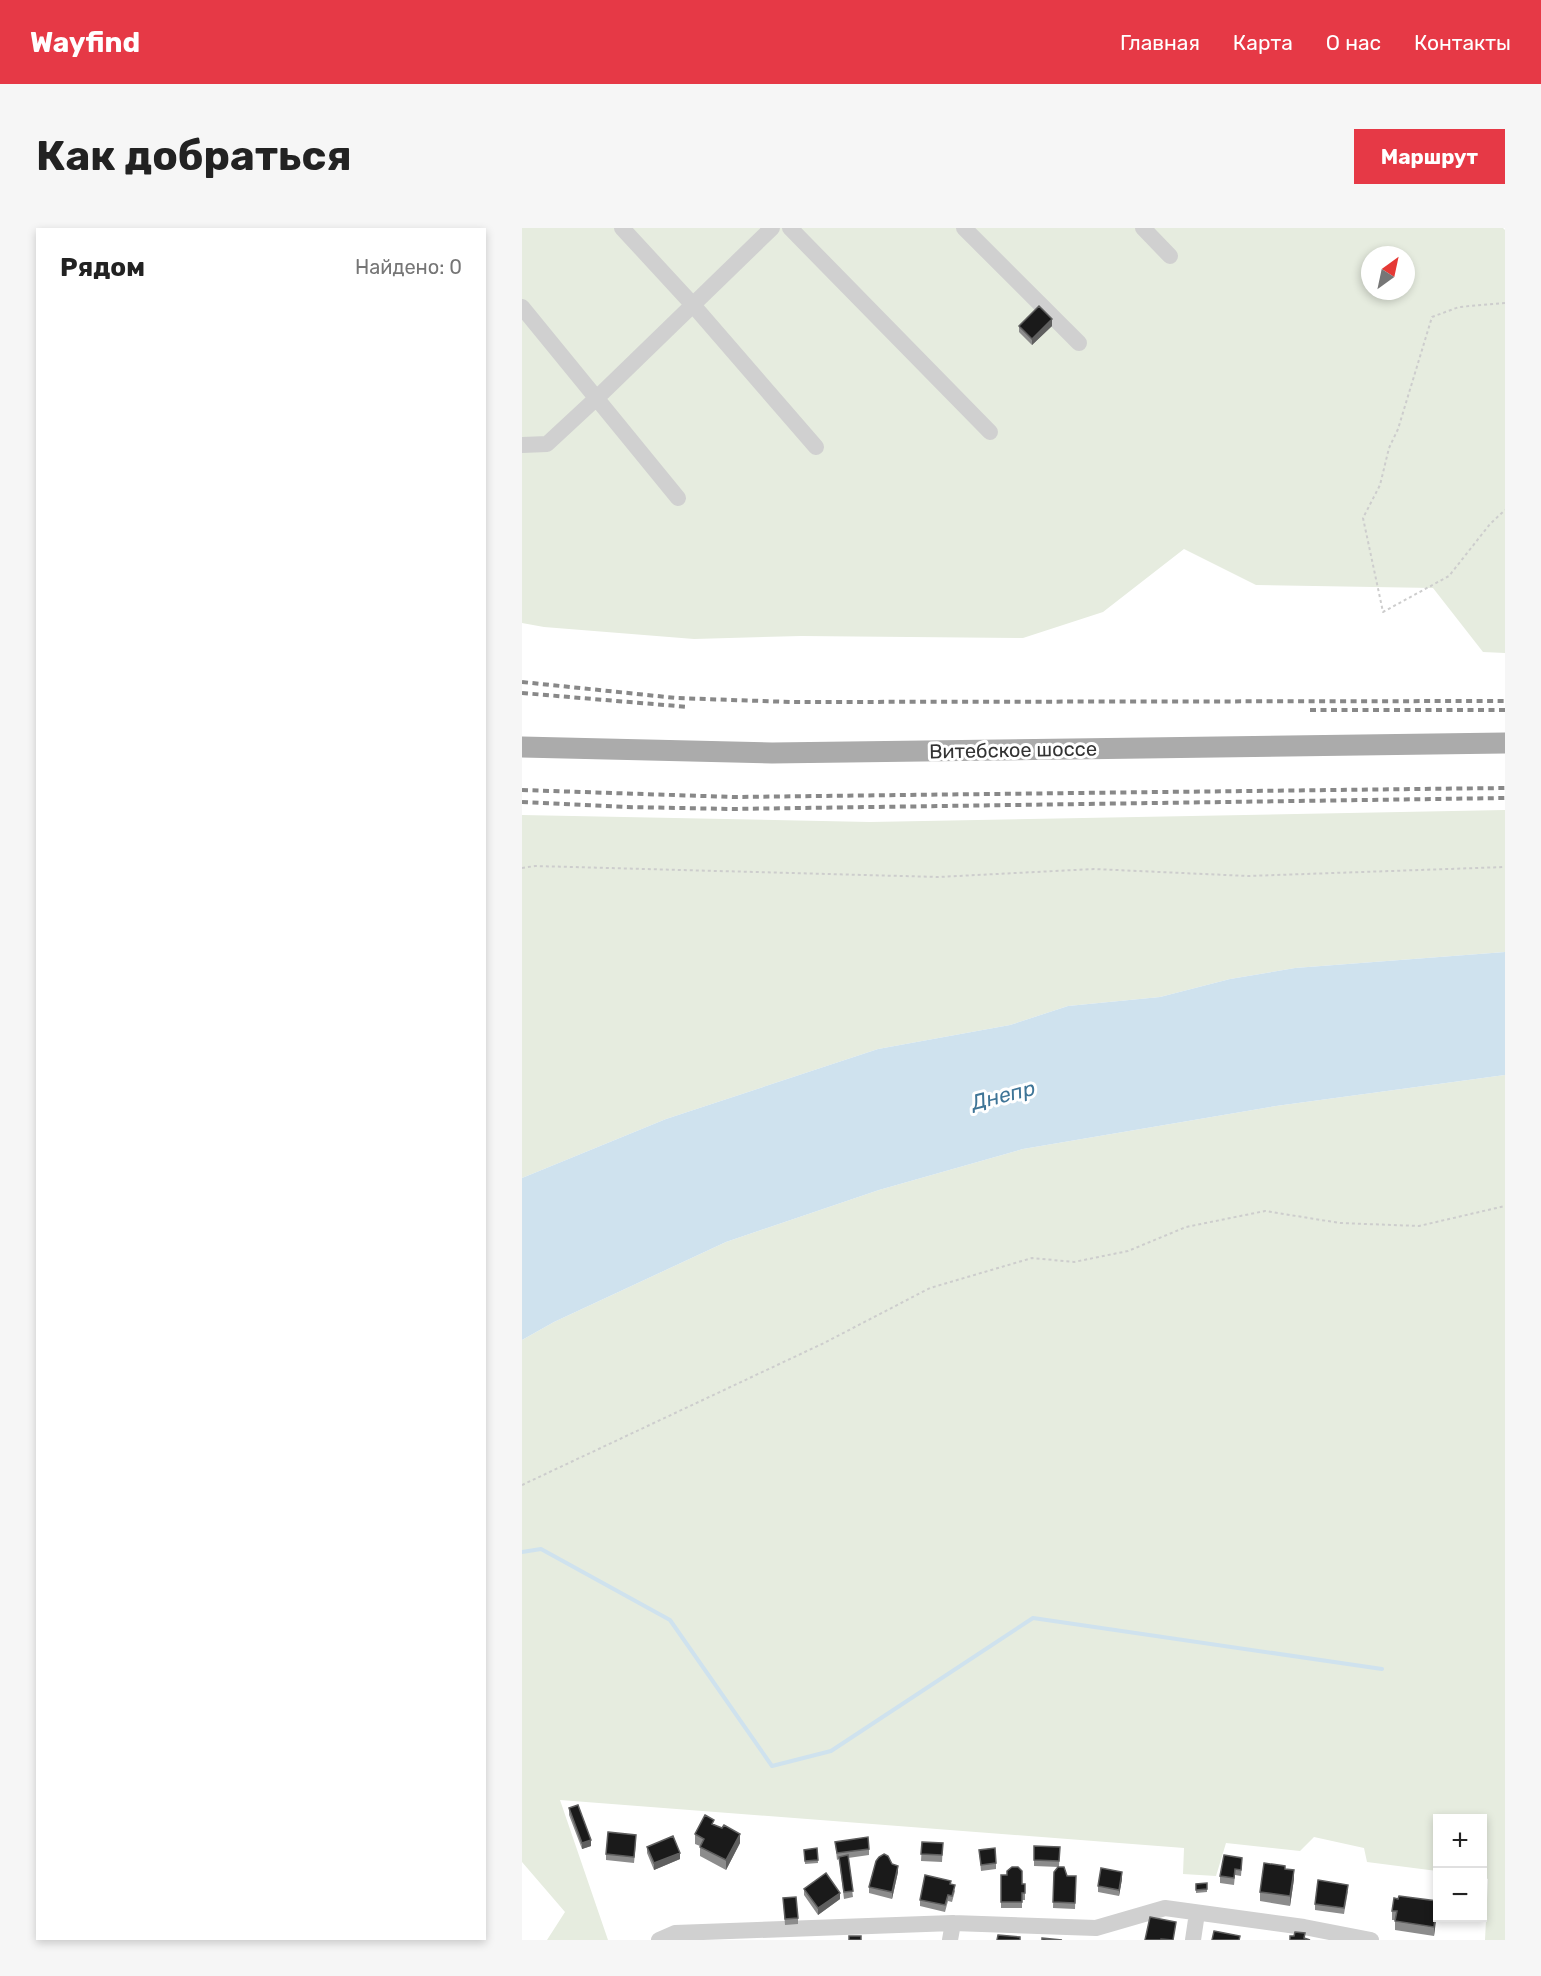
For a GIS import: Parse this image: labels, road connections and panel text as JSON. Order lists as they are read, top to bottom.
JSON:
{
  "streets": {
    "main road": ["Витебское шоссе"]
  },
  "water": ["Днепр"],
  "north": "top right",
  "page": {
    "header": "Wayfind",
    "nav": [
      "Главная",
      "Карта",
      "О нас",
      "Контакты"
    ],
    "buttons": "Маршрут",
    "title": "Как добраться",
    "heading": ["Рядом", "Найдено: 0"],
    "map_buttons": ["+", "−"]
  }
}
